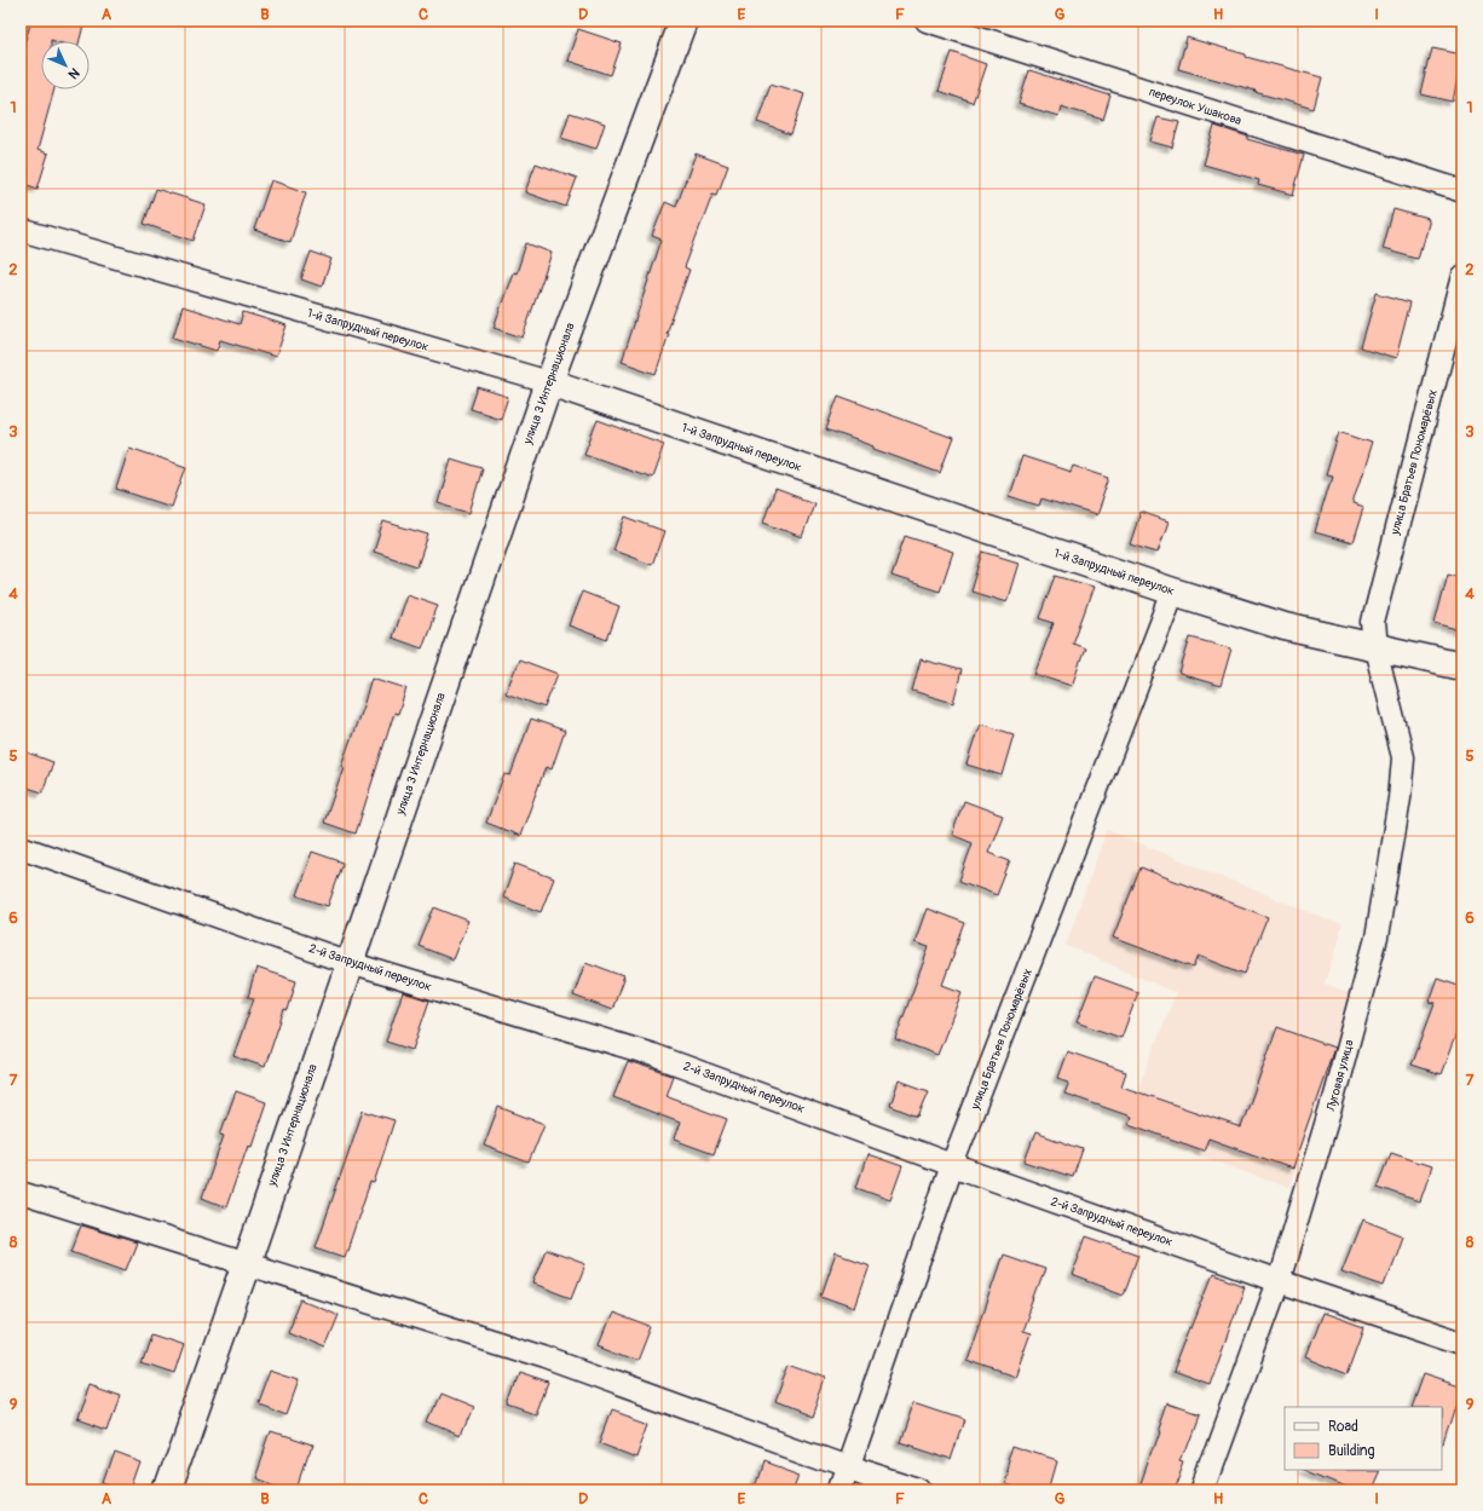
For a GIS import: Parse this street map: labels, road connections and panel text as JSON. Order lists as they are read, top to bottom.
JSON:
{
  "streets": {
    "street": [
      "переулок Ушакова",
      "1-й Запрудный переулок",
      "улица 3 Интернационала",
      "улица Братьев Пономарёвых",
      "2-й Запрудный переулок",
      "Луговая улица"
    ]
  },
  "crossings": [
    ["1-й Запрудный переулок", "улица 3 Интернационала"],
    ["1-й Запрудный переулок", "улица Братьев Пономарёвых"],
    ["1-й Запрудный переулок", "Луговая улица"],
    ["улица 3 Интернационала", "2-й Запрудный переулок"],
    ["улица Братьев Пономарёвых", "2-й Запрудный переулок"],
    ["улица Братьев Пономарёвых", "Луговая улица"],
    ["2-й Запрудный переулок", "Луговая улица"]
  ],
  "legend": ["Road", "Building"],
  "north": "bottom right",
  "grid": {
    "columns": [
      "A",
      "B",
      "C",
      "D",
      "E",
      "F",
      "G",
      "H",
      "I"
    ],
    "rows": [
      "1",
      "2",
      "3",
      "4",
      "5",
      "6",
      "7",
      "8",
      "9"
    ]
  }
}
